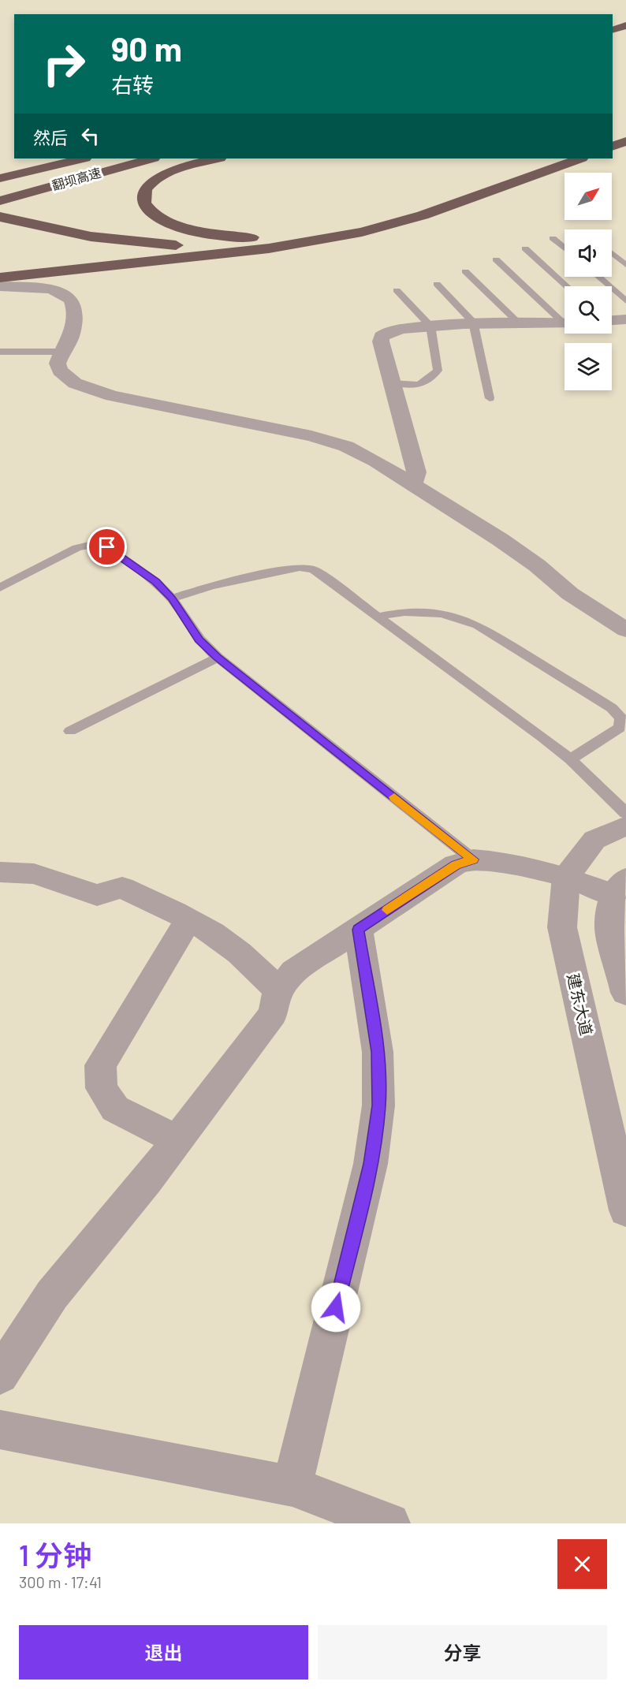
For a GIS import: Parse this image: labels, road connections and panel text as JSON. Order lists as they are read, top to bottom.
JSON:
{
  "streets": {
    "highway": ["翻坝高速"],
    "street": ["建东大道"]
  },
  "north": "top right",
  "page": {
    "turn": ["90 m", "右转"],
    "then": "然后",
    "heading": ["1 分钟", "300 m · 17:41"],
    "buttons": ["退出", "分享"]
  }
}
